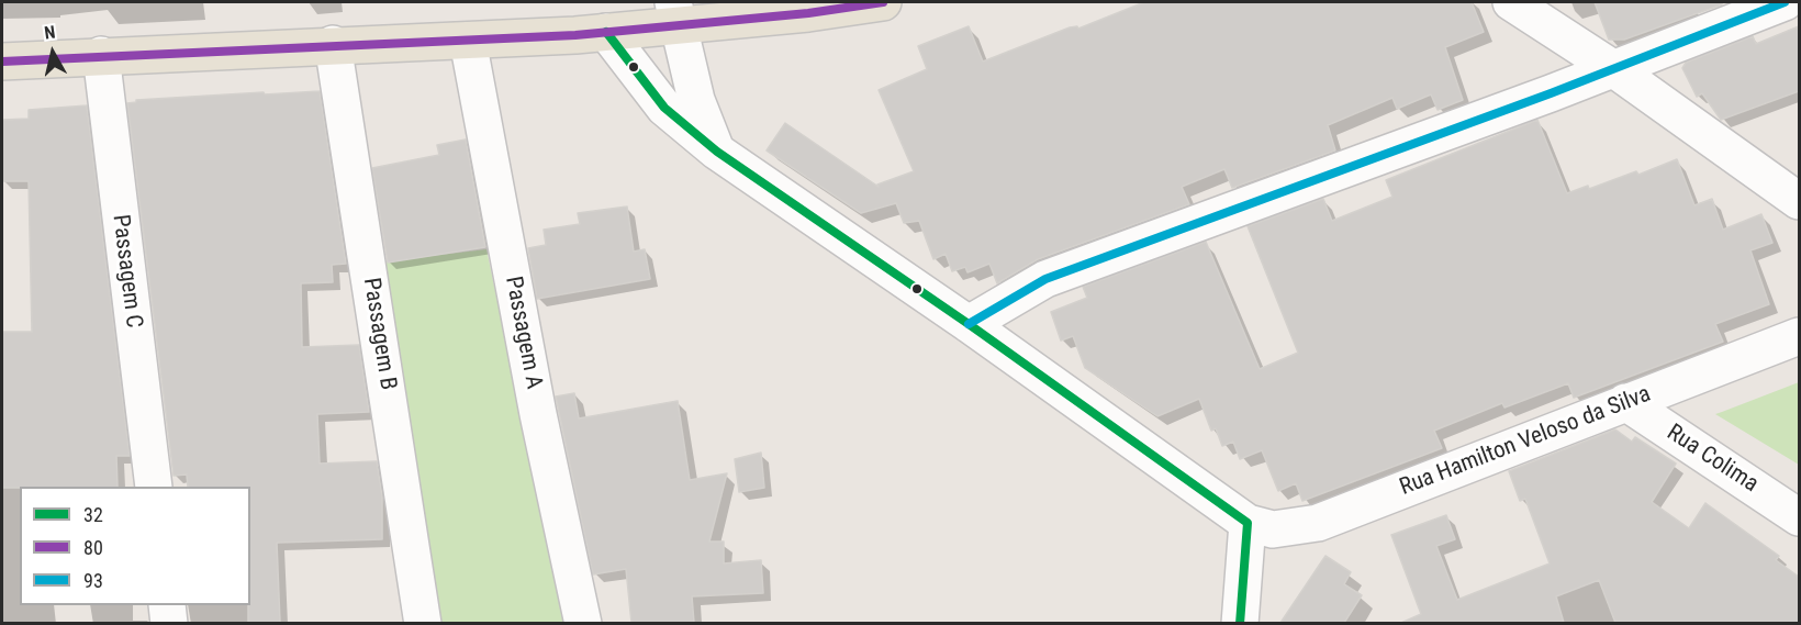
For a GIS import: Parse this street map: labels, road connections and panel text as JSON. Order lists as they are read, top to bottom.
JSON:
{
  "streets": {
    "street": [
      "Passagem C",
      "Passagem A",
      "Passagem B",
      "Rua Hamilton Veloso da Silva",
      "Rua Colima"
    ]
  },
  "crossings": [
    ["Rua Hamilton Veloso da Silva", "Rua Colima"]
  ],
  "lines": ["transit line 80", "transit line 93", "transit line 32"],
  "legend": ["32", "80", "93"],
  "north": "top"
}
